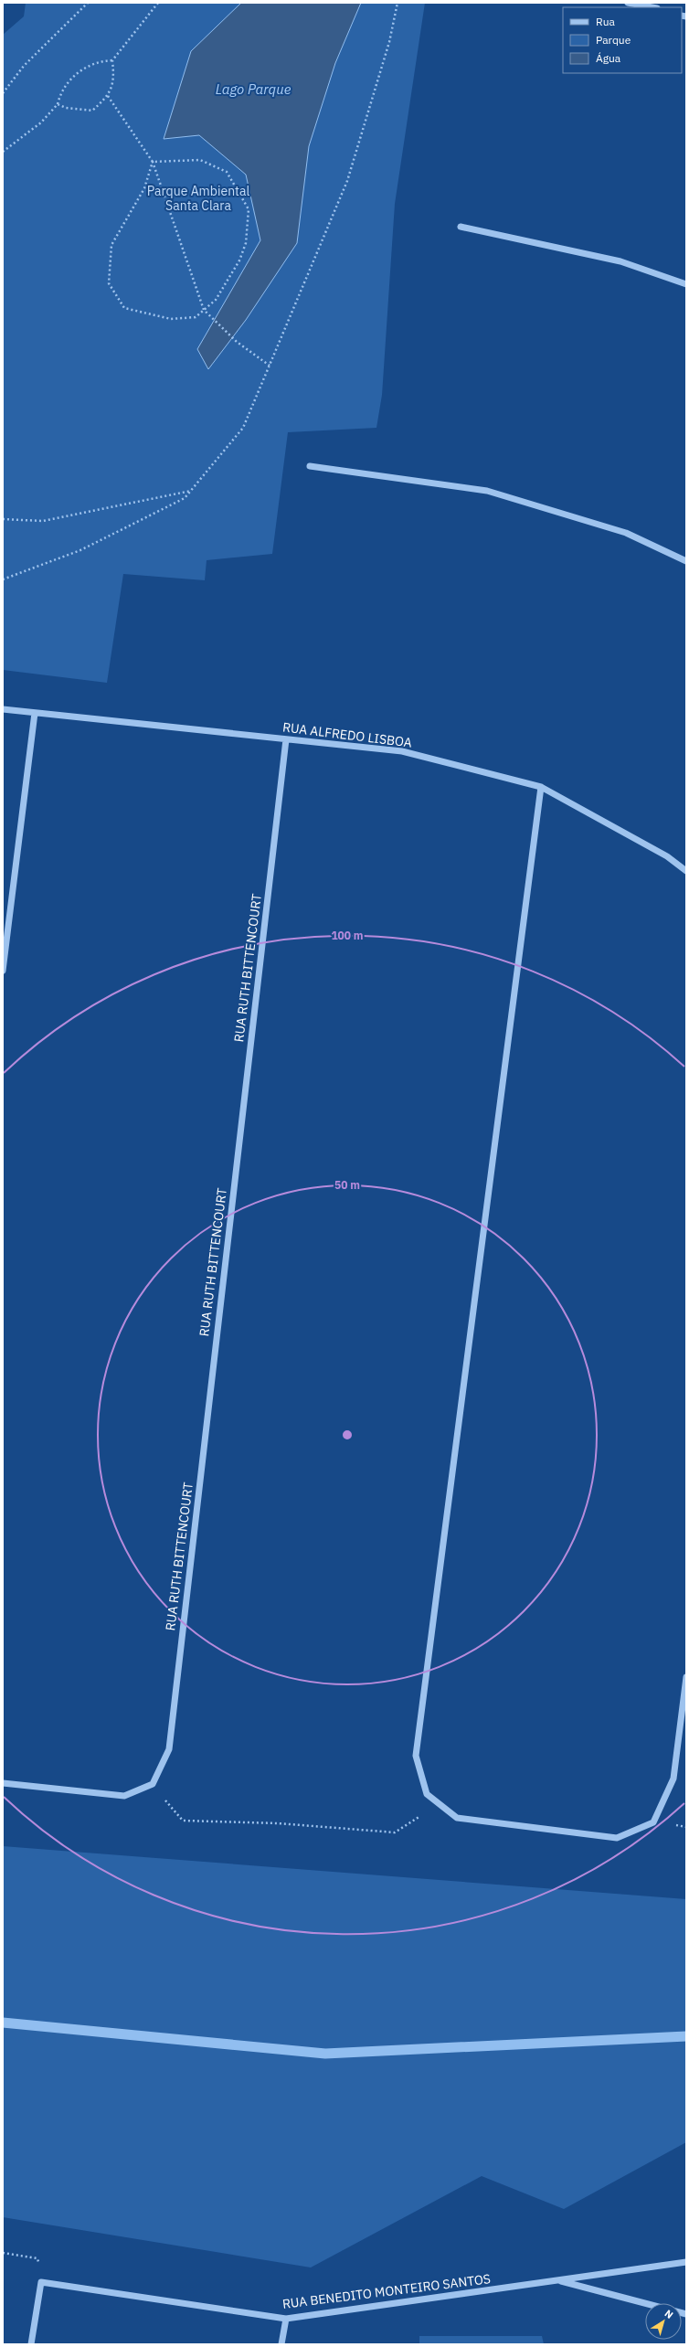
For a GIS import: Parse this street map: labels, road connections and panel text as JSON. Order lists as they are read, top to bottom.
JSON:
{
  "streets": {
    "street": ["RUA ALFREDO LISBOA", "RUA RUTH BITTENCOURT", "RUA BENEDITO MONTEIRO SANTOS"]
  },
  "crossings": [
    ["RUA ALFREDO LISBOA", "RUA RUTH BITTENCOURT"]
  ],
  "water": ["Lago Parque"],
  "parks": ["Parque Ambiental Santa Clara"],
  "legend": ["Rua", "Parque", "Água"],
  "north": "top right",
  "rings": ["100 m", "50 m"]
}
